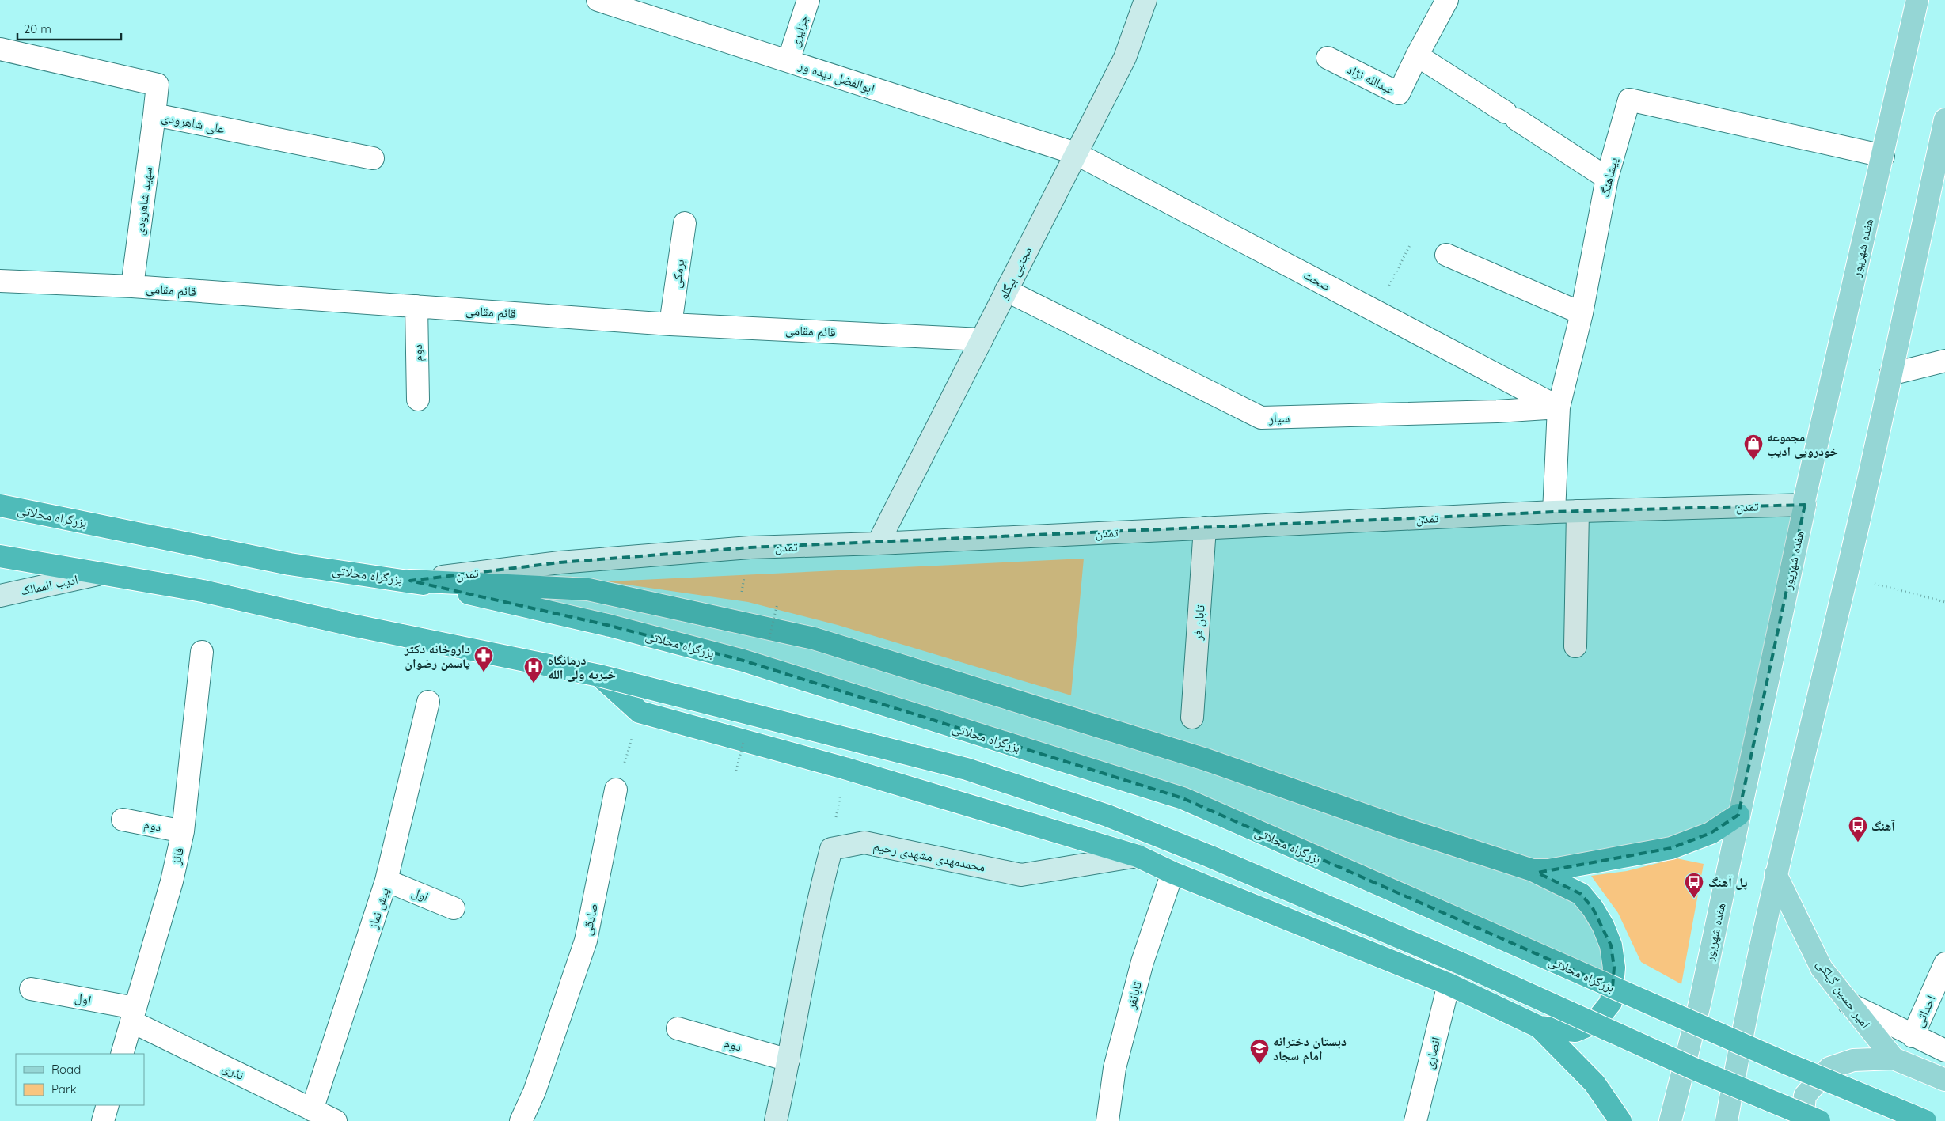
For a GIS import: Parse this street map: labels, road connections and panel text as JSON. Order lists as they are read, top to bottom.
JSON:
{
  "streets": {
    "highway": ["بزرگراه محلاتی"],
    "main road": ["هفده شهریور", "امیر حسین گیلکی"],
    "street": [
      "جزایری",
      "ابوالفضل دیده ور",
      "عبدالله نژاد",
      "علی شاهرودی",
      "پیشاهنگ",
      "سهید شاهرودی",
      "مجتبی بیگلو",
      "برمکی",
      "صحت",
      "قائم مقامی",
      "دوم",
      "سیار",
      "تمدن",
      "ادیب الممالک",
      "تابان فر",
      "فائز",
      "محمدمهدی مشهدی رحیم",
      "اول",
      "پیش نماز",
      "صادقی",
      "تابانفر",
      "احداثی",
      "انصاری",
      "نذری"
    ]
  },
  "crossings": [
    ["جزایری", "ابوالفضل دیده ور"],
    ["ابوالفضل دیده ور", "مجتبی بیگلو"],
    ["ابوالفضل دیده ور", "صحت"],
    ["علی شاهرودی", "سهید شاهرودی"],
    ["پیشاهنگ", "هفده شهریور"],
    ["پیشاهنگ", "صحت"],
    ["پیشاهنگ", "سیار"],
    ["پیشاهنگ", "تمدن"],
    ["سهید شاهرودی", "قائم مقامی"],
    ["هفده شهریور", "تمدن"],
    ["مجتبی بیگلو", "صحت"],
    ["مجتبی بیگلو", "قائم مقامی"],
    ["مجتبی بیگلو", "سیار"],
    ["مجتبی بیگلو", "تمدن"],
    ["برمکی", "قائم مقامی"],
    ["صحت", "سیار"],
    ["قائم مقامی", "دوم"],
    ["دوم", "فائز"],
    ["تمدن", "بزرگراه محلاتی"],
    ["تمدن", "تابان فر"],
    ["فائز", "اول"],
    ["فائز", "نذری"],
    ["اول", "پیش نماز"],
    ["اول", "نذری"],
    ["پیش نماز", "نذری"]
  ],
  "places": {
    "shop": ["مجموعه خودرویی ادیب"],
    "pharmacy": ["داروخانه دکتر یاسمن رضوان"],
    "hospital": ["درمانگاه خیریه ولی الله"],
    "bus stop": ["آهنگ", "پل آهنگ"],
    "school or university": ["دبستان دخترانه امام سجاد"]
  },
  "legend": ["Road", "Park"],
  "scale_bar": "20 m"
}
